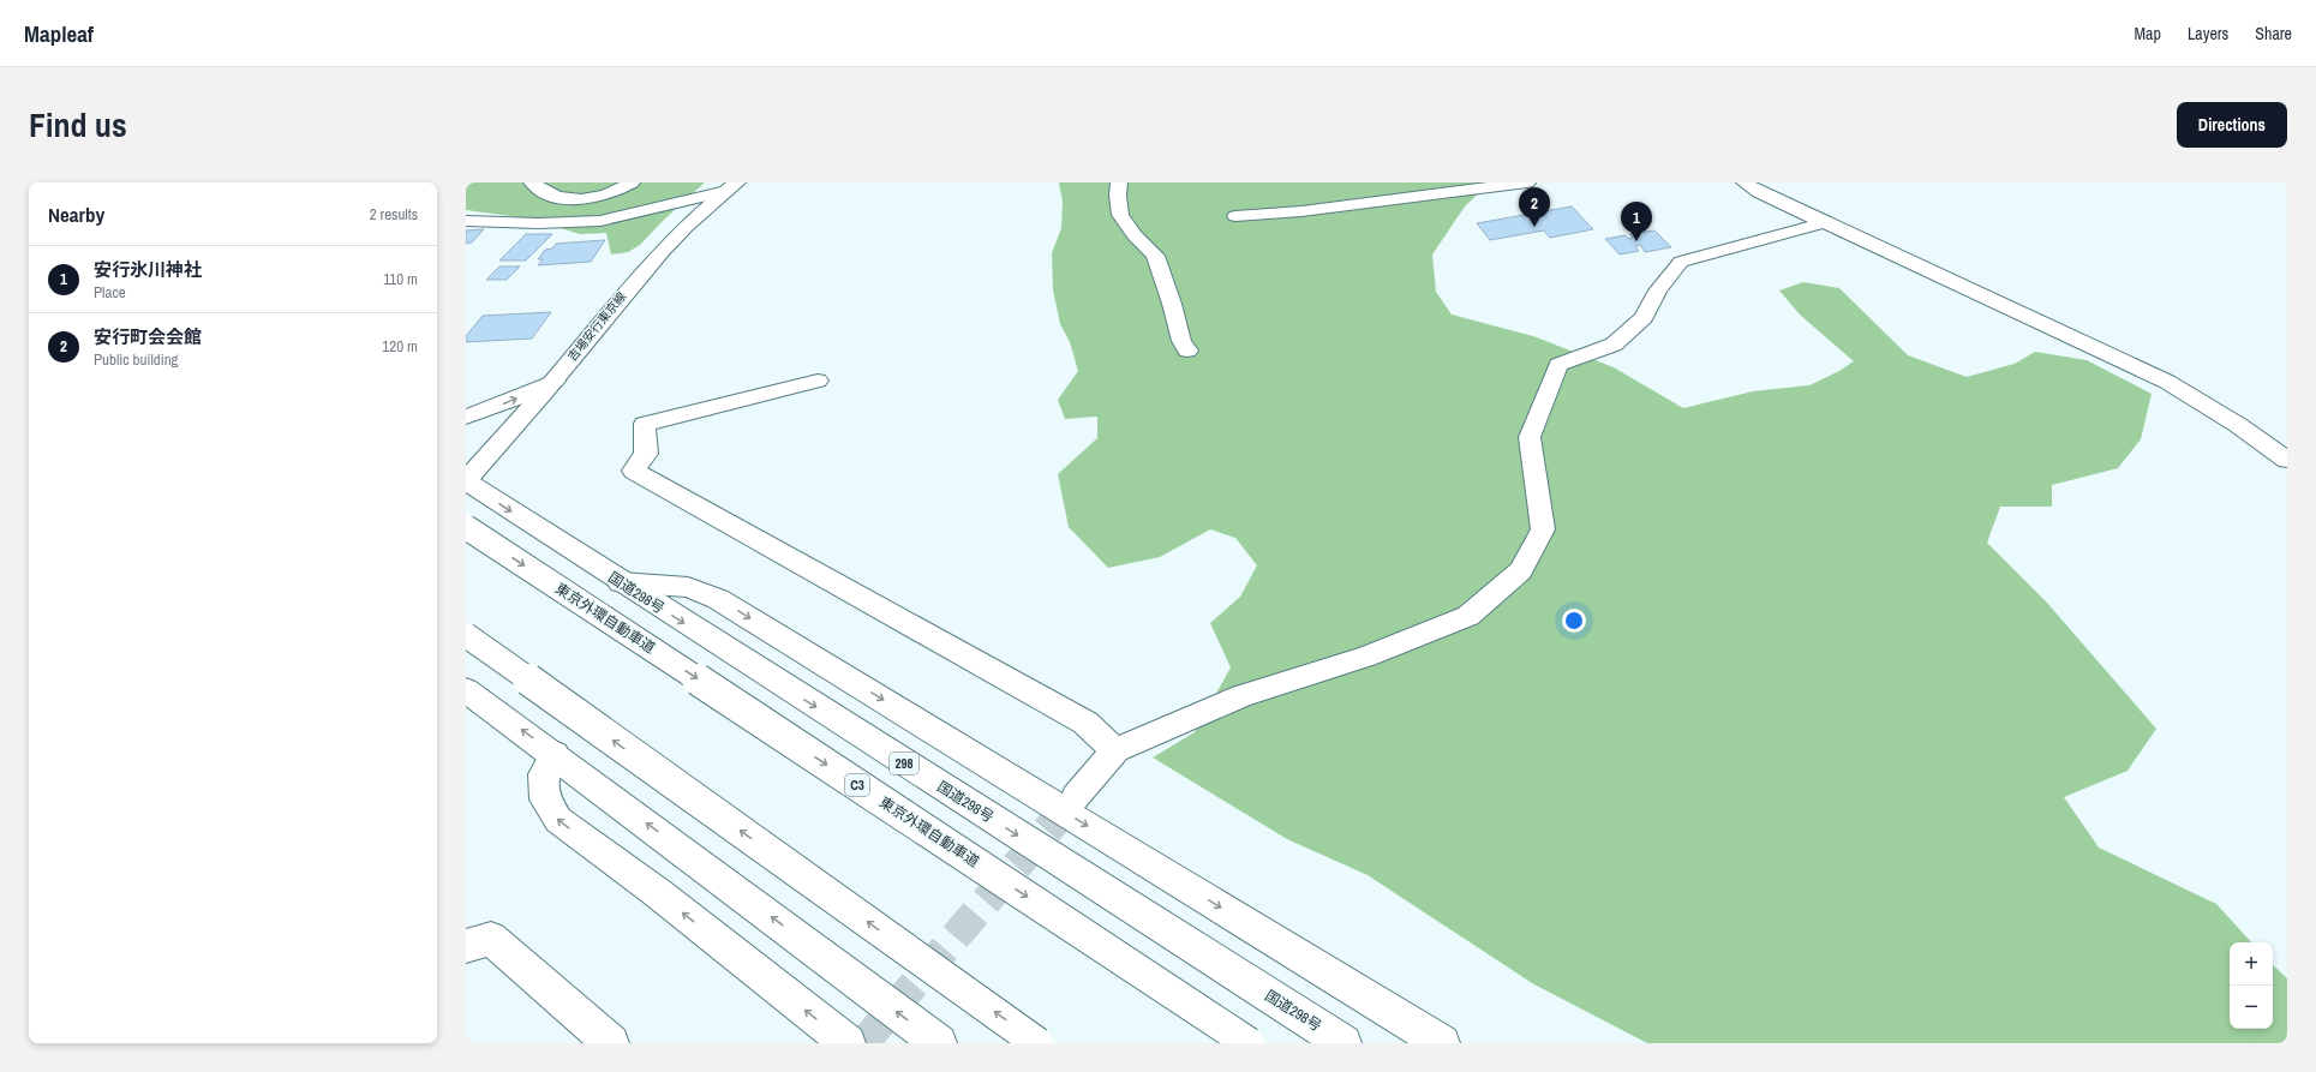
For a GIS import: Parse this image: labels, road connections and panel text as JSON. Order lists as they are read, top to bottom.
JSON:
{
  "streets": {
    "main road": [
      "吉場安行東京線",
      "国道298号",
      "東京外環自動車道",
      "298",
      "C3"
    ]
  },
  "crossings": [
    ["吉場安行東京線", "国道298号"]
  ],
  "page": {
    "header": "Mapleaf",
    "nav": ["Map", "Layers", "Share"],
    "title": "Find us",
    "buttons": "Directions",
    "heading": ["Nearby", "2 results"],
    "pins": ["2", "1"],
    "list": [
      {
        "mark": "1",
        "name": "安行氷川神社",
        "note": "Place",
        "value": "110 m"
      },
      {
        "mark": "2",
        "name": "安行町会会館",
        "note": "Public building",
        "value": "120 m"
      }
    ],
    "map_buttons": ["+", "−"]
  }
}
